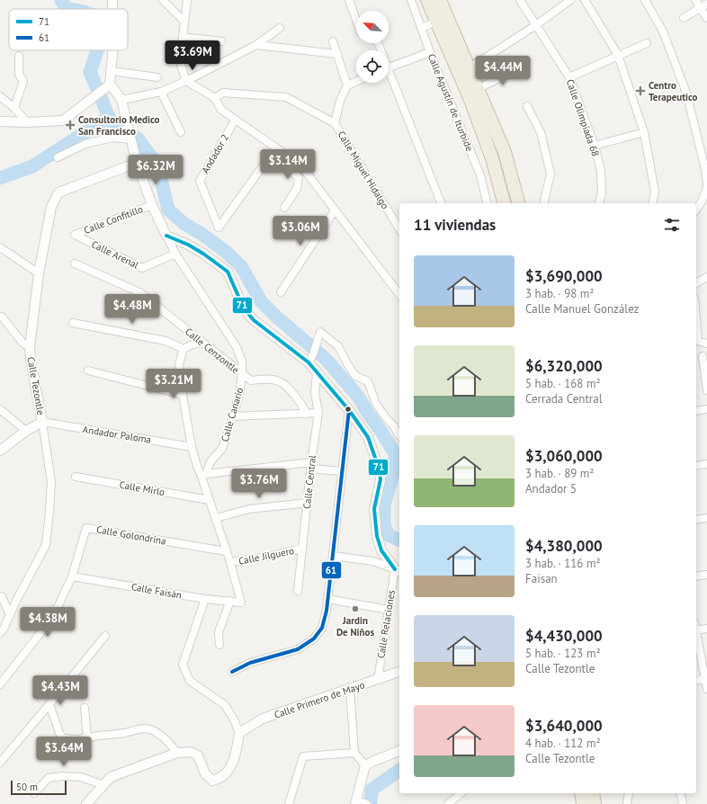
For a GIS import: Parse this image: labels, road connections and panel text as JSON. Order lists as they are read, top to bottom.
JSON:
{
  "streets": {
    "street": [
      "Calle Agustín de Iturbide",
      "Calle Olimpiada 68",
      "Andador 2",
      "Calle Miguel Hidalgo",
      "Calle Confitillo",
      "Calle Arenal",
      "Calle Cenzontle",
      "Calle Tezontle",
      "Calle Canario",
      "Andador Paloma",
      "Calle Central",
      "Calle Mirlo",
      "Calle Golondrina",
      "Calle Jilguero",
      "Calle Faisán",
      "Calle Relaciones",
      "Calle Primero de Mayo"
    ]
  },
  "crossings": [
    ["Calle Confitillo", "Calle Arenal"],
    ["Calle Arenal", "Calle Canario"],
    ["Calle Cenzontle", "Calle Canario"],
    ["Calle Tezontle", "Andador Paloma"],
    ["Calle Central", "Calle Jilguero"],
    ["Calle Golondrina", "Calle Faisán"],
    ["Calle Jilguero", "Calle Faisán"],
    ["Calle Relaciones", "Calle Primero de Mayo"]
  ],
  "places": {
    "health": ["Centro Terapeutico", "Consultorio Medico San Francisco"],
    "other": ["Jardin De Niños"]
  },
  "lines": ["transit line 71", "transit line 61"],
  "legend": ["71", "61"],
  "scale_bar": "50 m",
  "north": "top left",
  "page": {
    "price": [
      "$3.69M",
      "$4.44M",
      "$3.14M",
      "$6.32M",
      "$3.06M",
      "$4.48M",
      "$3.21M",
      "$3.76M",
      "$4.38M",
      "$4.43M",
      "$3.64M"
    ],
    "heading": "11 viviendas",
    "list": [
      {
        "name": "$3,690,000",
        "note": "3 hab. · 98 m² · Calle Manuel González"
      },
      {
        "name": "$6,320,000",
        "note": "5 hab. · 168 m² · Cerrada Central"
      },
      {
        "name": "$3,060,000",
        "note": "3 hab. · 89 m² · Andador 5"
      },
      {
        "name": "$4,380,000",
        "note": "3 hab. · 116 m² · Faisan"
      },
      {
        "name": "$4,430,000",
        "note": "5 hab. · 123 m² · Calle Tezontle"
      },
      {
        "name": "$3,640,000",
        "note": "4 hab. · 112 m² · Calle Tezontle"
      }
    ],
    "scale": "50 m"
  }
}
